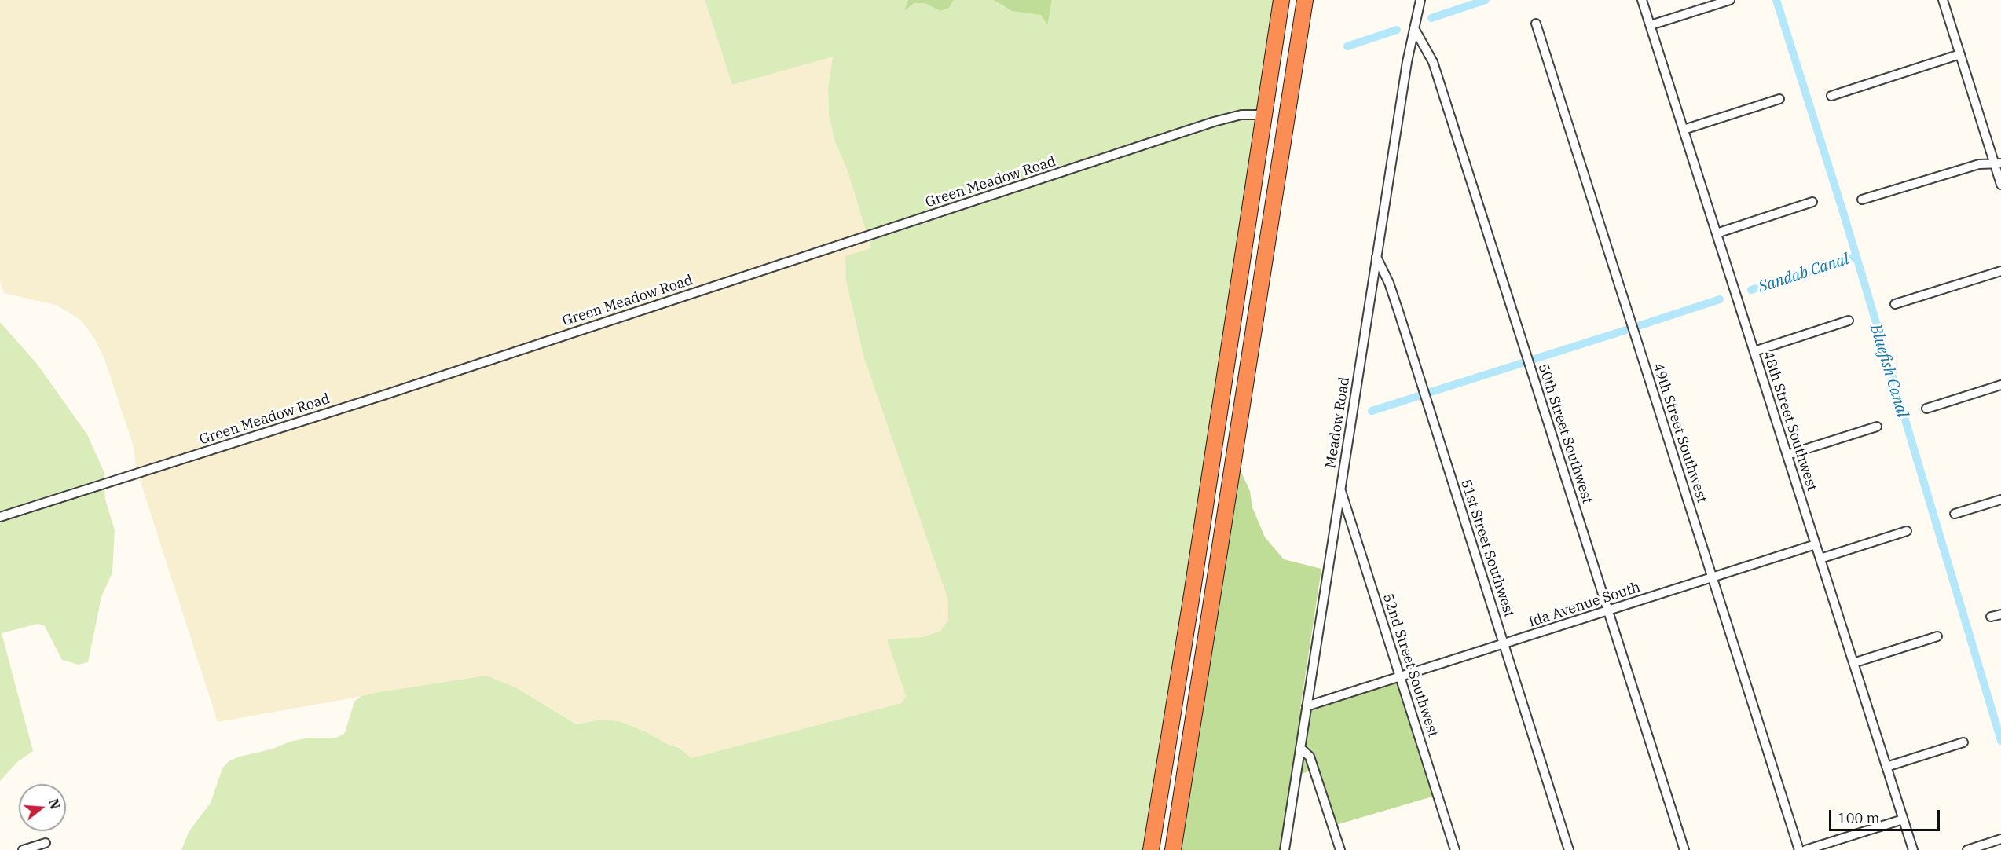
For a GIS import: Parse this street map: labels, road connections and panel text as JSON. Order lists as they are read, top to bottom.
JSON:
{
  "streets": {
    "street": [
      "Green Meadow Road",
      "48th Street Southwest",
      "Meadow Road",
      "49th Street Southwest",
      "50th Street Southwest",
      "51st Street Southwest",
      "Ida Avenue South",
      "52nd Street Southwest"
    ]
  },
  "crossings": [
    ["48th Street Southwest", "Ida Avenue South"],
    ["Meadow Road", "50th Street Southwest"],
    ["Meadow Road", "51st Street Southwest"],
    ["Meadow Road", "Ida Avenue South"],
    ["Meadow Road", "52nd Street Southwest"],
    ["49th Street Southwest", "Ida Avenue South"],
    ["50th Street Southwest", "Ida Avenue South"],
    ["51st Street Southwest", "Ida Avenue South"],
    ["Ida Avenue South", "52nd Street Southwest"]
  ],
  "water": ["Sandab Canal", "Bluefish Canal"],
  "scale_bar": "100 m",
  "north": "right"
}
